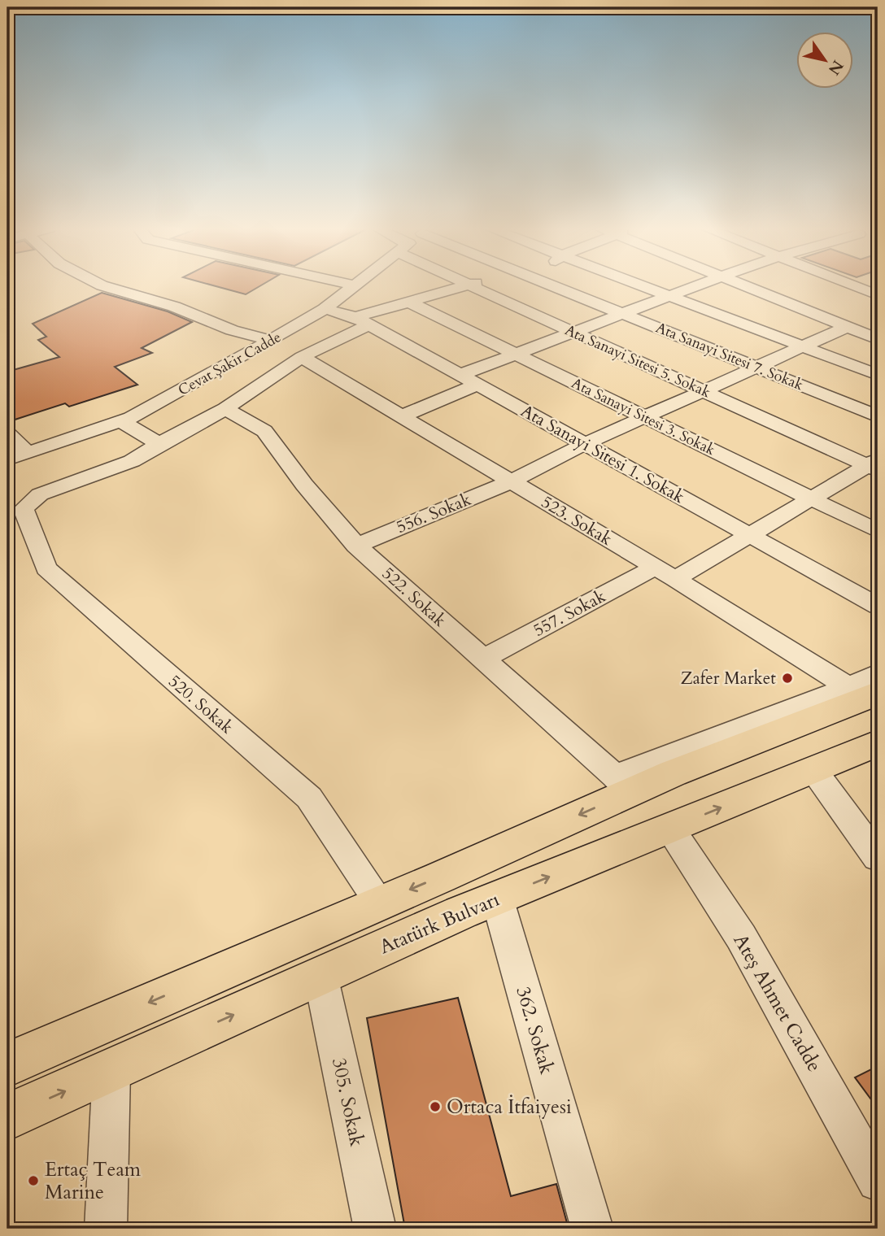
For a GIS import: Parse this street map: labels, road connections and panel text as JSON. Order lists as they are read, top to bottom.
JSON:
{
  "streets": {
    "main road": ["Atatürk Bulvarı"],
    "street": [
      "Ata Sanayi Sitesi 7. Sokak",
      "Ata Sanayi Sitesi 5. Sokak",
      "Cevat Şakir Cadde",
      "Ata Sanayi Sitesi 3. Sokak",
      "Ata Sanayi Sitesi 1. Sokak",
      "556. Sokak",
      "523. Sokak",
      "522. Sokak",
      "557. Sokak",
      "520. Sokak",
      "Ateş Ahmet Cadde",
      "362. Sokak",
      "305. Sokak"
    ]
  },
  "crossings": [
    ["Ata Sanayi Sitesi 7. Sokak", "556. Sokak"],
    ["Ata Sanayi Sitesi 5. Sokak", "556. Sokak"],
    ["Ata Sanayi Sitesi 5. Sokak", "557. Sokak"],
    ["Cevat Şakir Cadde", "Ata Sanayi Sitesi 1. Sokak"],
    ["Ata Sanayi Sitesi 3. Sokak", "556. Sokak"],
    ["Ata Sanayi Sitesi 3. Sokak", "557. Sokak"],
    ["Ata Sanayi Sitesi 1. Sokak", "556. Sokak"],
    ["Ata Sanayi Sitesi 1. Sokak", "557. Sokak"],
    ["556. Sokak", "523. Sokak"],
    ["556. Sokak", "522. Sokak"],
    ["523. Sokak", "557. Sokak"],
    ["522. Sokak", "557. Sokak"],
    ["Atatürk Bulvarı", "Ateş Ahmet Cadde"],
    ["Atatürk Bulvarı", "362. Sokak"],
    ["Atatürk Bulvarı", "305. Sokak"]
  ],
  "places": ["Zafer Market", "Ortaca İtfaiyesi", "Ertaç Team Marine"],
  "north": "bottom right"
}
